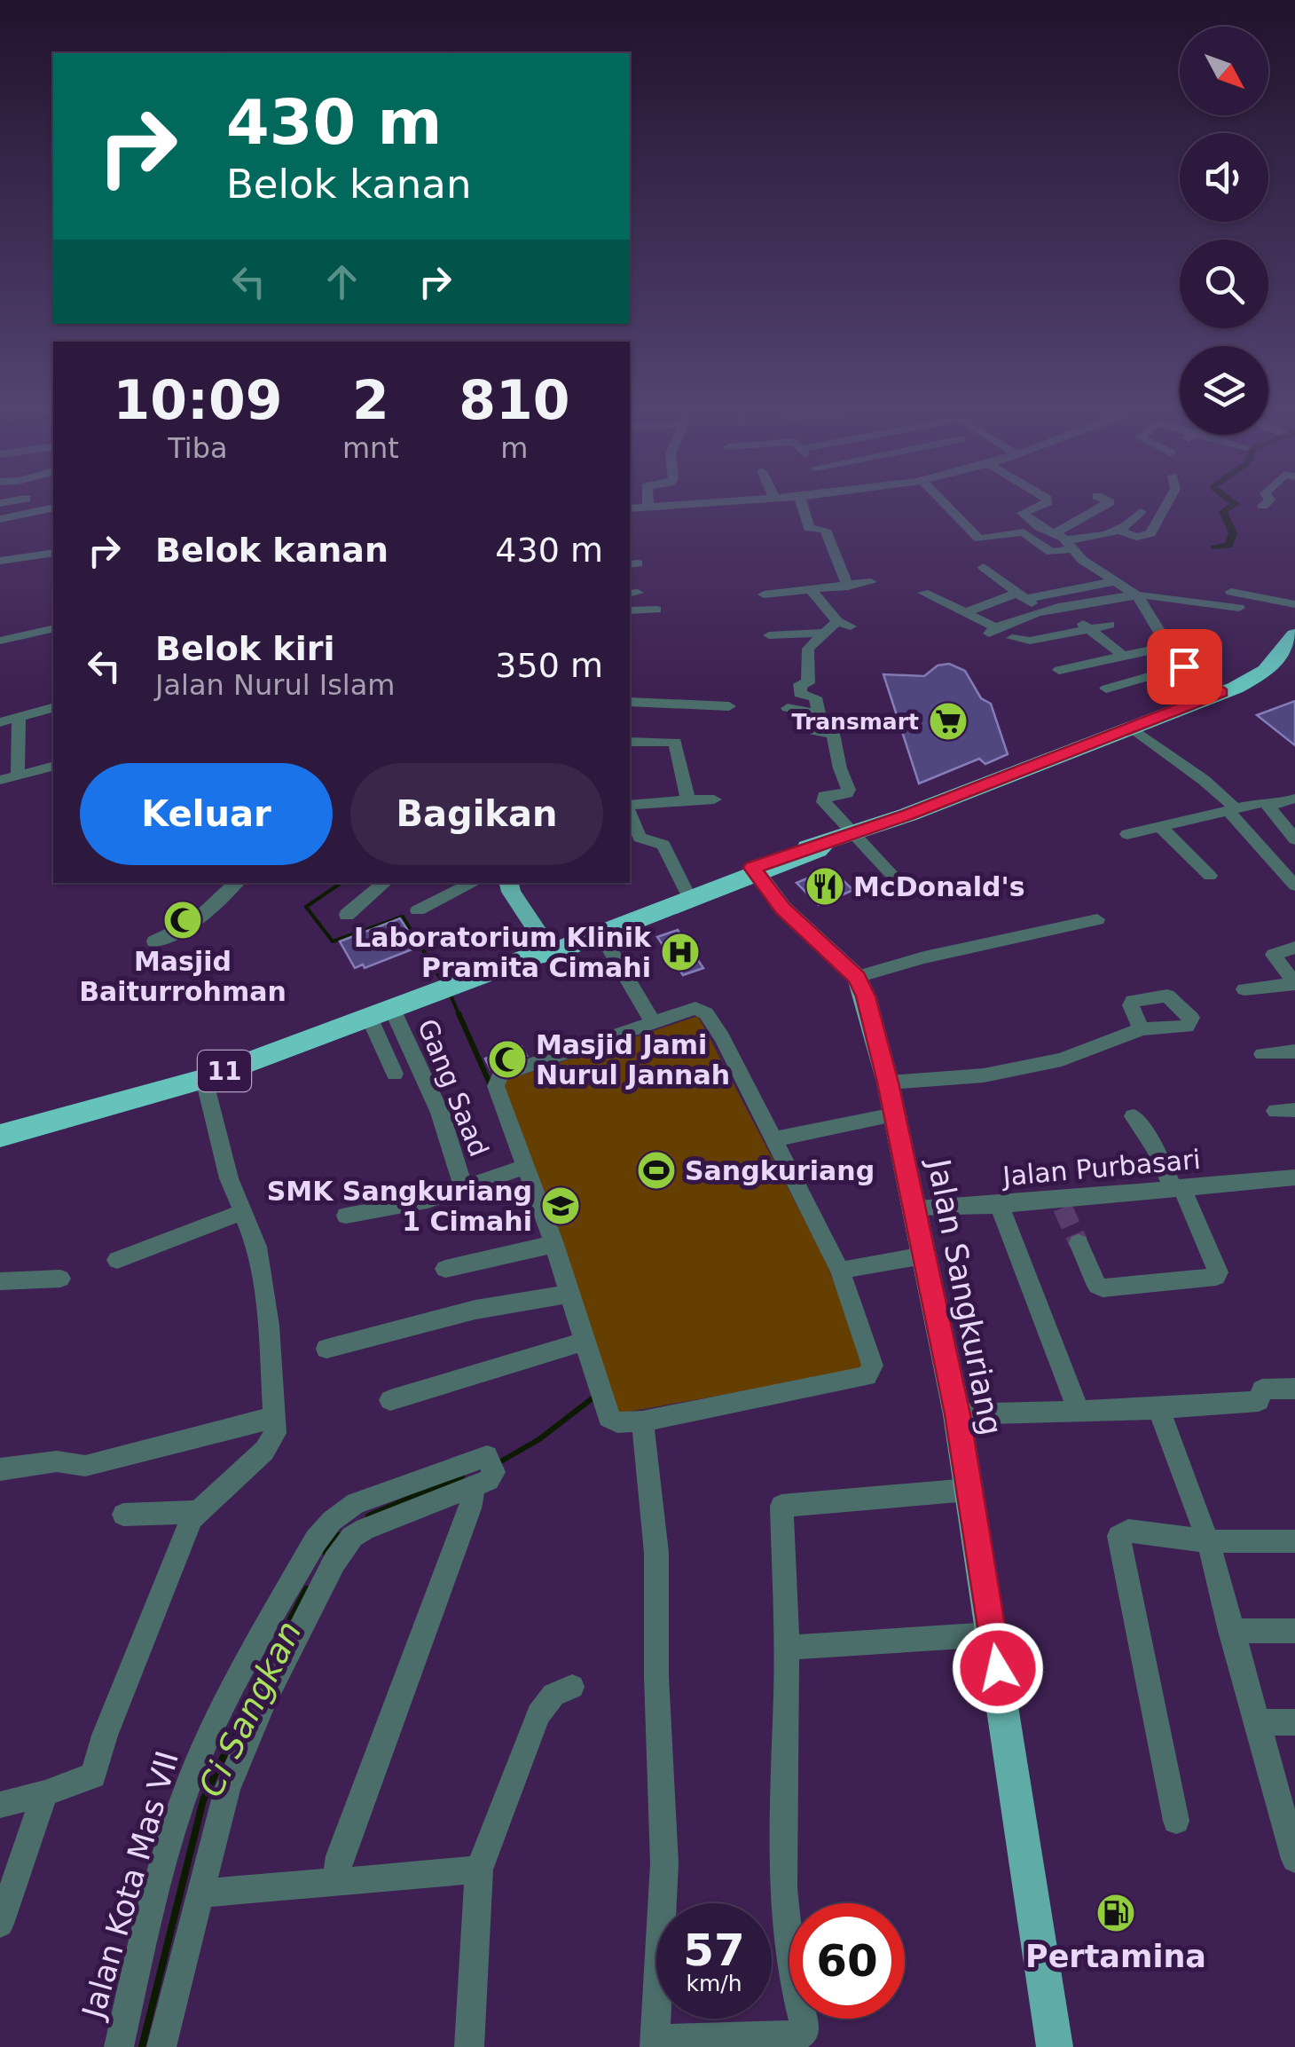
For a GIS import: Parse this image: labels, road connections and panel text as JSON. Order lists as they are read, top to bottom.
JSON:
{
  "streets": {
    "highway": ["11"],
    "main road": ["Jalan Sangkuriang"],
    "street": ["Gang Saad", "Jalan Purbasari", "Jalan Kota Mas VII"]
  },
  "crossings": [
    ["11", "Gang Saad"],
    ["11", "Jalan Sangkuriang"],
    ["Jalan Purbasari", "Jalan Sangkuriang"]
  ],
  "water": ["Ci Sangkan"],
  "places": {
    "supermarket": ["Transmart"],
    "restaurant": ["McDonald's"],
    "mosque": ["Masjid Baiturrohman", "Masjid Jami Nurul Jannah"],
    "hospital": ["Laboratorium Klinik Pramita Cimahi"],
    "sports": ["Sangkuriang"],
    "school or university": ["SMK Sangkuriang 1 Cimahi"],
    "fuel station": ["Pertamina"]
  },
  "north": "bottom right",
  "page": {
    "turn": ["430 m", "Belok kanan"],
    "eta": [
      "10:09",
      "Tiba",
      "2",
      "mnt",
      "810",
      "m"
    ],
    "list": [
      {
        "name": "Belok kanan",
        "value": "430 m"
      },
      {
        "name": "Belok kiri",
        "note": "Jalan Nurul Islam",
        "value": "350 m"
      }
    ],
    "buttons": ["Keluar", "Bagikan"],
    "speed": "57 km/h",
    "limit": "60"
  }
}
